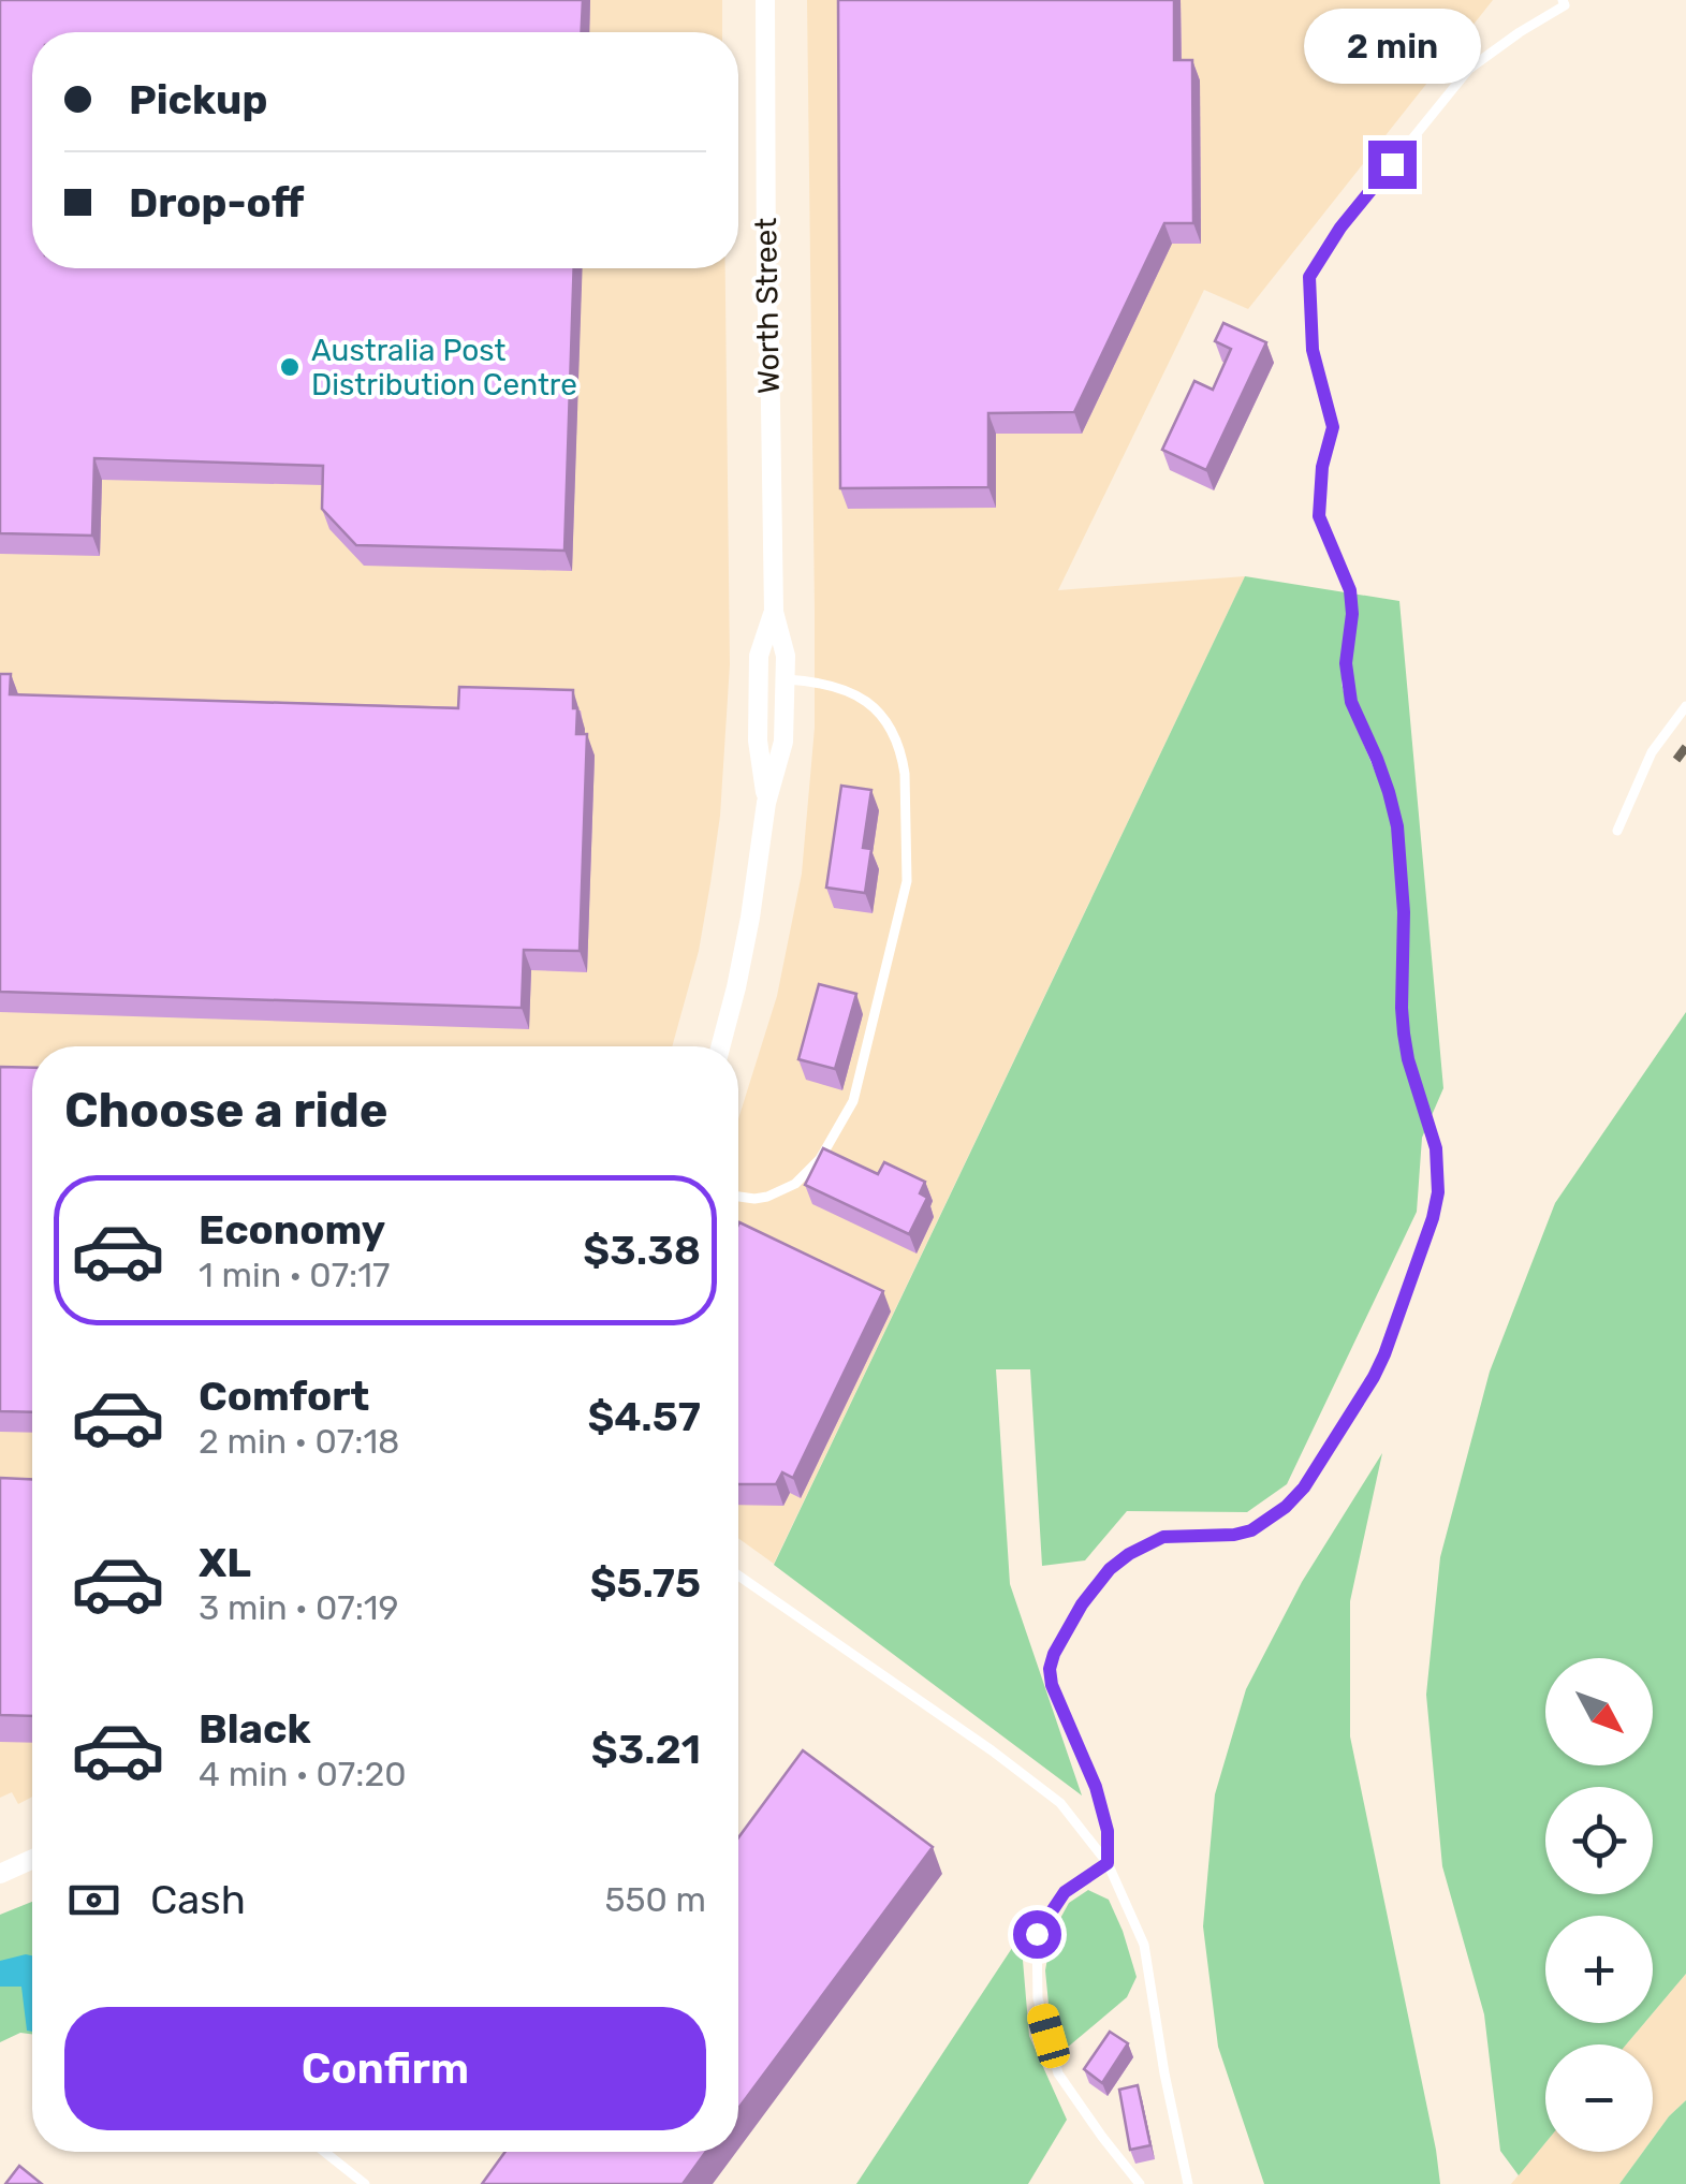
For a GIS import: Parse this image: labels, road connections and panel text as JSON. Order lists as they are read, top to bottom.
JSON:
{
  "streets": {
    "street": ["Worth Street"]
  },
  "places": ["Australia Post Distribution Centre"],
  "north": "bottom right",
  "page": {
    "bubble": "2 min",
    "banner": ["Pickup", "Drop-off"],
    "heading": "Choose a ride",
    "list": [
      {
        "name": "Economy",
        "note": "1 min · 07:17",
        "value": "$3.38"
      },
      {
        "name": "Comfort",
        "note": "2 min · 07:18",
        "value": "$4.57"
      },
      {
        "name": "XL",
        "note": "3 min · 07:19",
        "value": "$5.75"
      },
      {
        "name": "Black",
        "note": "4 min · 07:20",
        "value": "$3.21"
      }
    ],
    "map_buttons": ["+", "−"],
    "pay": ["Cash", "550 m"],
    "buttons": "Confirm"
  }
}
